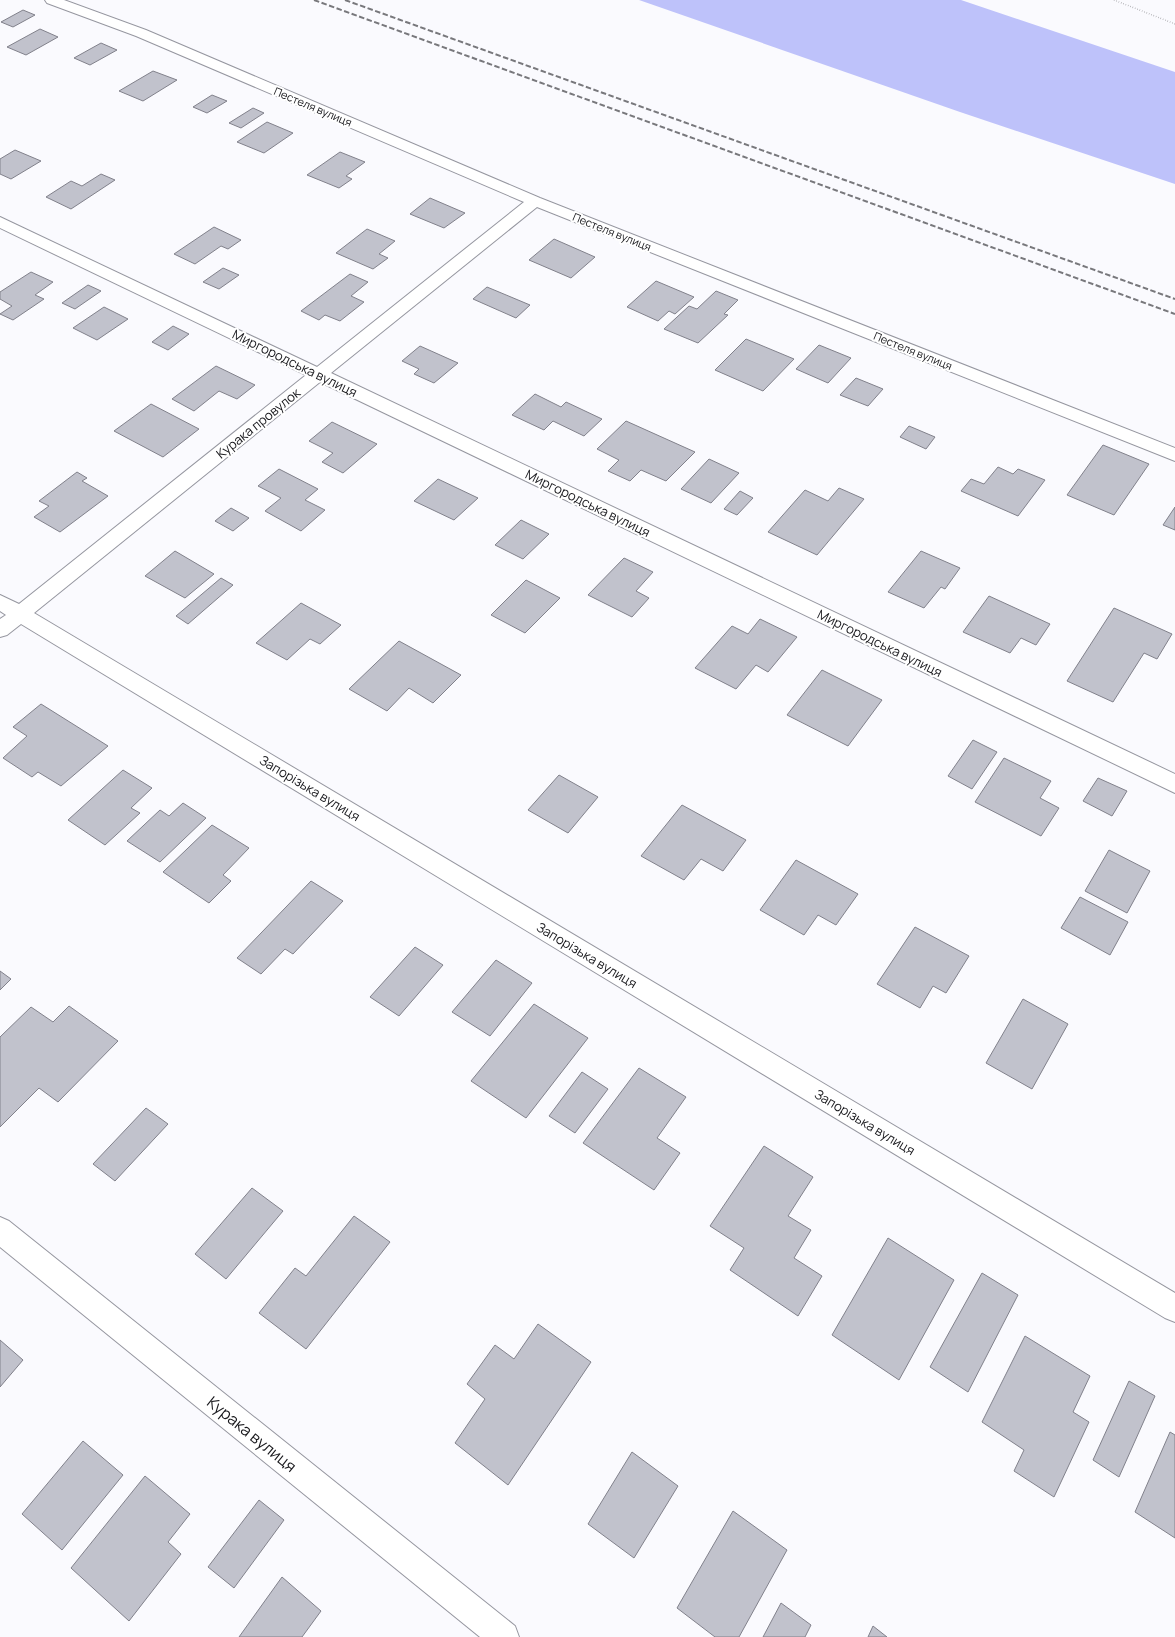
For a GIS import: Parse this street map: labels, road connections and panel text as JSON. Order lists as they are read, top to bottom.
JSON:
{
  "streets": {
    "street": [
      "Пестеля вулиця",
      "Миргородська вулиця",
      "Курака провулок",
      "Запорізька вулиця",
      "Курака вулиця"
    ]
  },
  "crossings": [
    ["Пестеля вулиця", "Курака провулок"],
    ["Миргородська вулиця", "Курака провулок"],
    ["Курака провулок", "Запорізька вулиця"]
  ]
}
